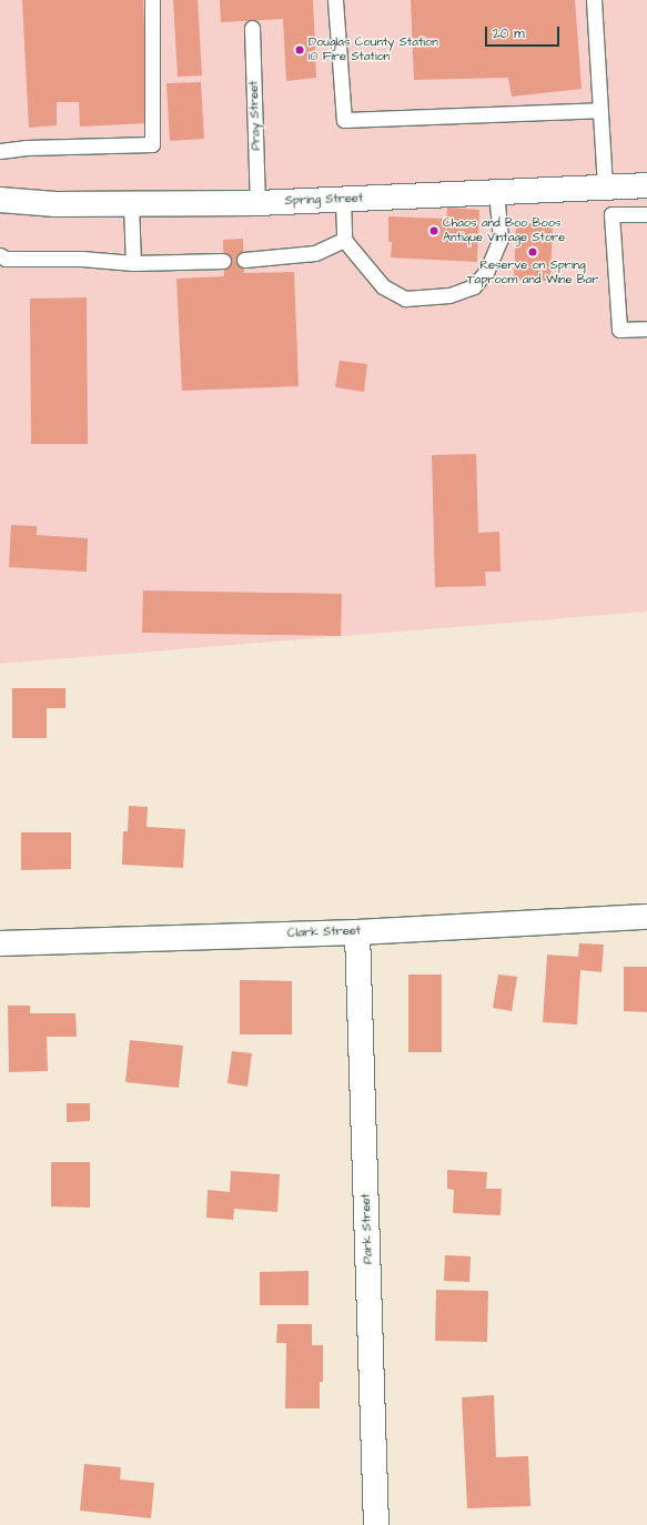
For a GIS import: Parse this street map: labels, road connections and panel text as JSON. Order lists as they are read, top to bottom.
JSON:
{
  "streets": {
    "street": ["Spring Street", "Clark Street", "Park Street"],
    "lane": ["Pray Street"]
  },
  "crossings": [
    ["Pray Street", "Spring Street"],
    ["Clark Street", "Park Street"]
  ],
  "places": ["Douglas County Station 10 Fire Station", "Chaos and Boo Boos Antique Vintage Store", "Reserve on Spring Taproom and Wine Bar"],
  "scale_bar": "20 m"
}
